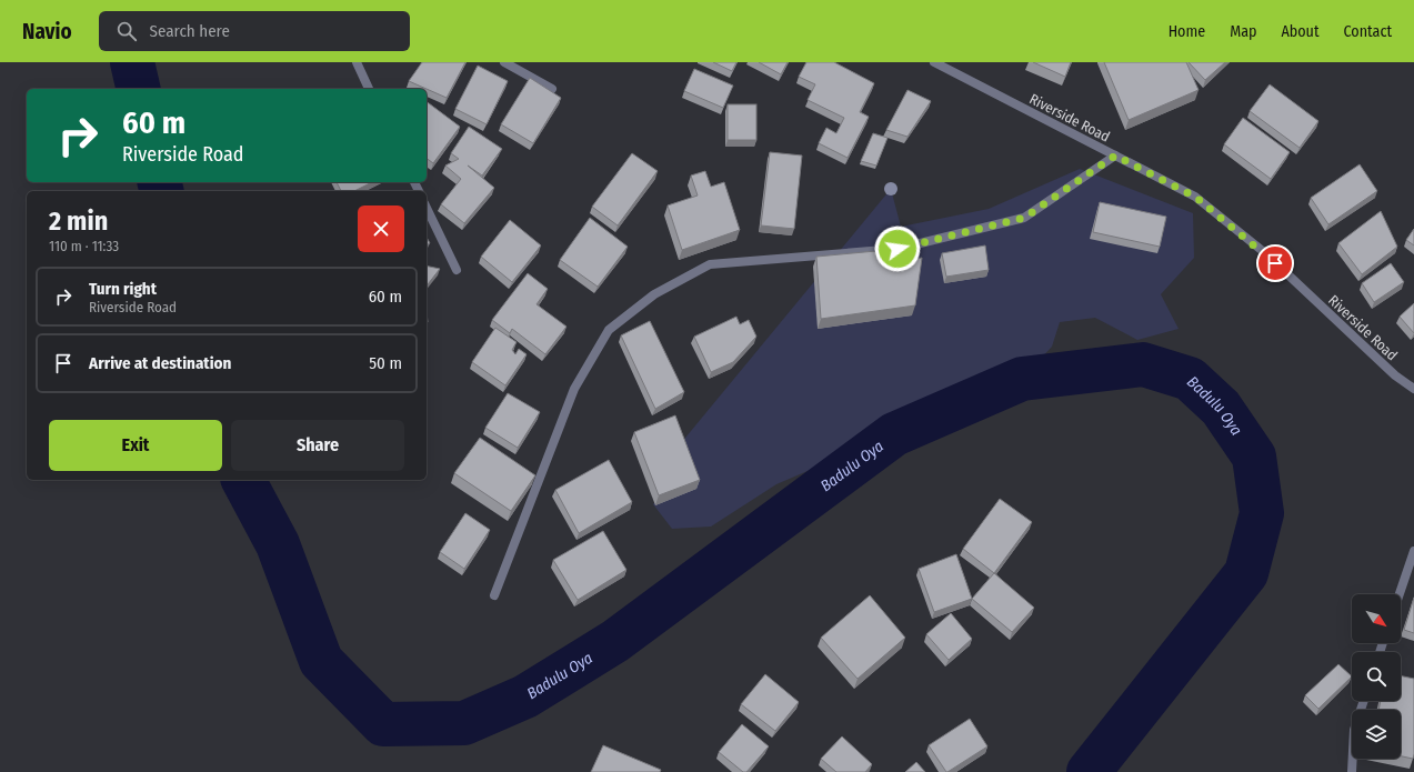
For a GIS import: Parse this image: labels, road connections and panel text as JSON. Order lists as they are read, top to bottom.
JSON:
{
  "streets": {
    "street": ["Riverside Road"]
  },
  "water": ["Badulu Oya"],
  "north": "bottom right",
  "page": {
    "header": "Navio",
    "search": "Search here",
    "nav": [
      "Home",
      "Map",
      "About",
      "Contact"
    ],
    "turn": ["60 m", "Riverside Road"],
    "heading": ["2 min", "110 m · 11:33"],
    "list": [
      {
        "name": "Turn right",
        "note": "Riverside Road",
        "value": "60 m"
      },
      {
        "name": "Arrive at destination",
        "value": "50 m"
      }
    ],
    "buttons": ["Exit", "Share"]
  }
}
